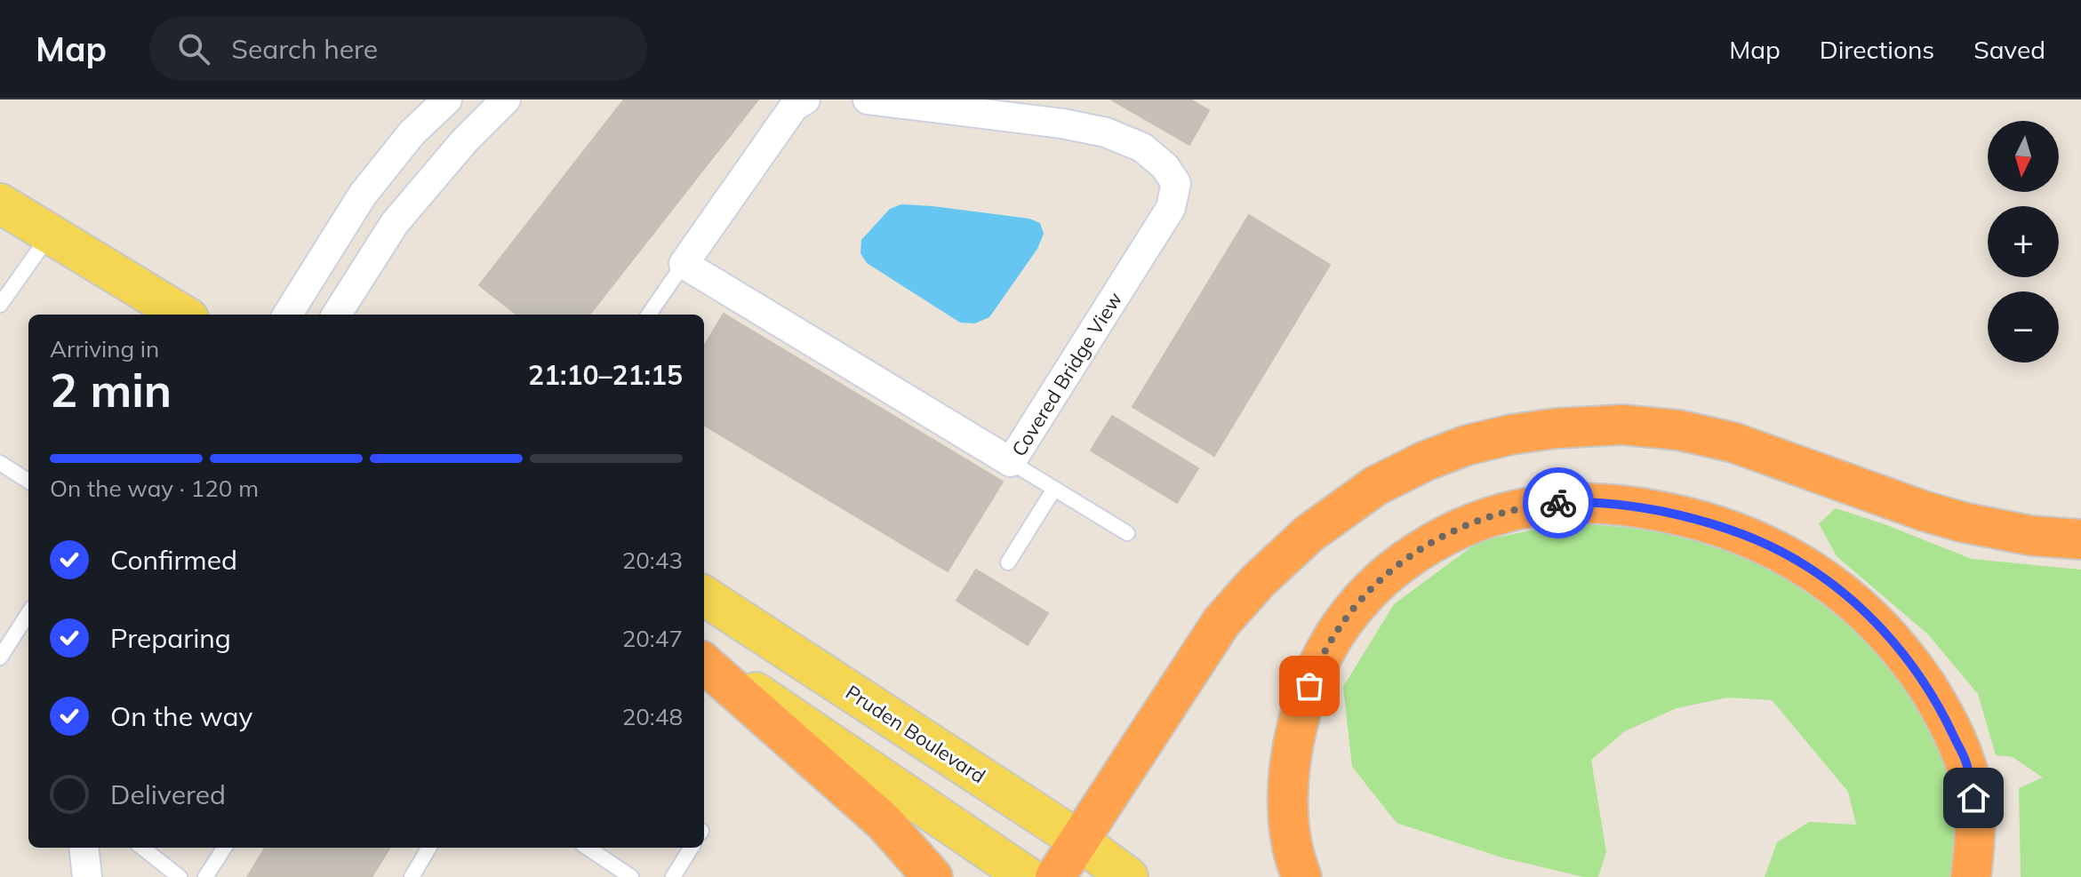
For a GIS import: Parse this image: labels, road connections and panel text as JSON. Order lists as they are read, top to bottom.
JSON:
{
  "streets": {
    "main road": ["Pruden Boulevard"],
    "street": ["Covered Bridge View"]
  },
  "north": "bottom",
  "page": {
    "header": "Map",
    "search": "Search here",
    "nav": ["Map", "Directions", "Saved"],
    "map_buttons": ["+", "−"],
    "heading": ["2 min", "Arriving in", "21:10–21:15"],
    "bar": "On the way · 120 m",
    "list": [
      ["Confirmed", "20:43"],
      ["Preparing", "20:47"],
      ["On the way", "20:48"],
      "Delivered"
    ]
  }
}
